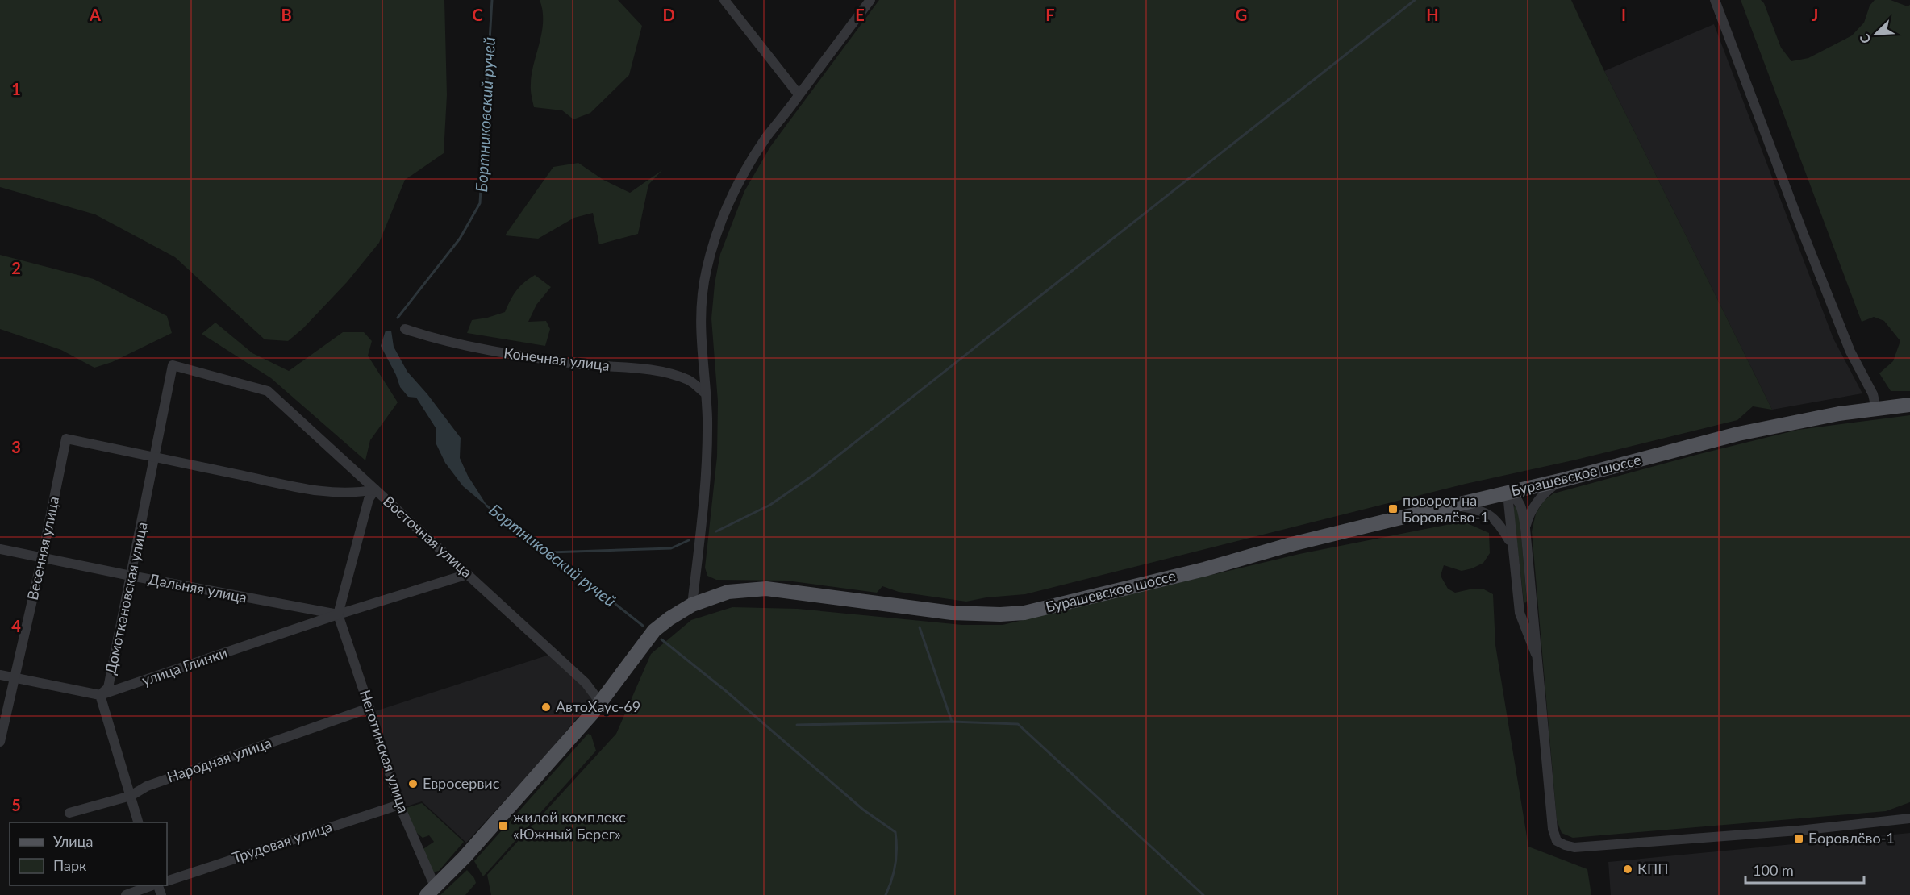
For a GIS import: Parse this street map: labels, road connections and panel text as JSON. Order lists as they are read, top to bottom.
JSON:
{
  "streets": {
    "main road": ["Бурашевское шоссе"],
    "street": [
      "Конечная улица",
      "Восточная улица",
      "Весенняя улица",
      "Дальняя улица",
      "Домоткановская улица",
      "улица Глинки",
      "Неготинская улица",
      "Народная улица",
      "Трудовая улица"
    ]
  },
  "crossings": [
    ["Бурашевское шоссе", "Восточная улица"],
    ["Бурашевское шоссе", "Неготинская улица"],
    ["Восточная улица", "Весенняя улица"],
    ["Восточная улица", "Домоткановская улица"],
    ["Восточная улица", "улица Глинки"],
    ["Весенняя улица", "Дальняя улица"],
    ["Весенняя улица", "улица Глинки"],
    ["Дальняя улица", "Домоткановская улица"],
    ["Дальняя улица", "улица Глинки"],
    ["Дальняя улица", "Неготинская улица"],
    ["Домоткановская улица", "улица Глинки"],
    ["улица Глинки", "Неготинская улица"],
    ["Неготинская улица", "Народная улица"],
    ["Неготинская улица", "Трудовая улица"]
  ],
  "water": ["Бортниковский ручей"],
  "places": {
    "transit": ["поворот на Боровлёво-1", "жилой комплекс «Южный Берег»", "Боровлёво-1"],
    "other": ["АвтоХаус-69", "Евросервис", "КПП"]
  },
  "legend": ["Улица", "Парк"],
  "scale_bar": "100 m",
  "north": "bottom left",
  "grid": {
    "columns": [
      "A",
      "B",
      "C",
      "D",
      "E",
      "F",
      "G",
      "H",
      "I",
      "J"
    ],
    "rows": [
      "1",
      "2",
      "3",
      "4",
      "5"
    ]
  }
}
